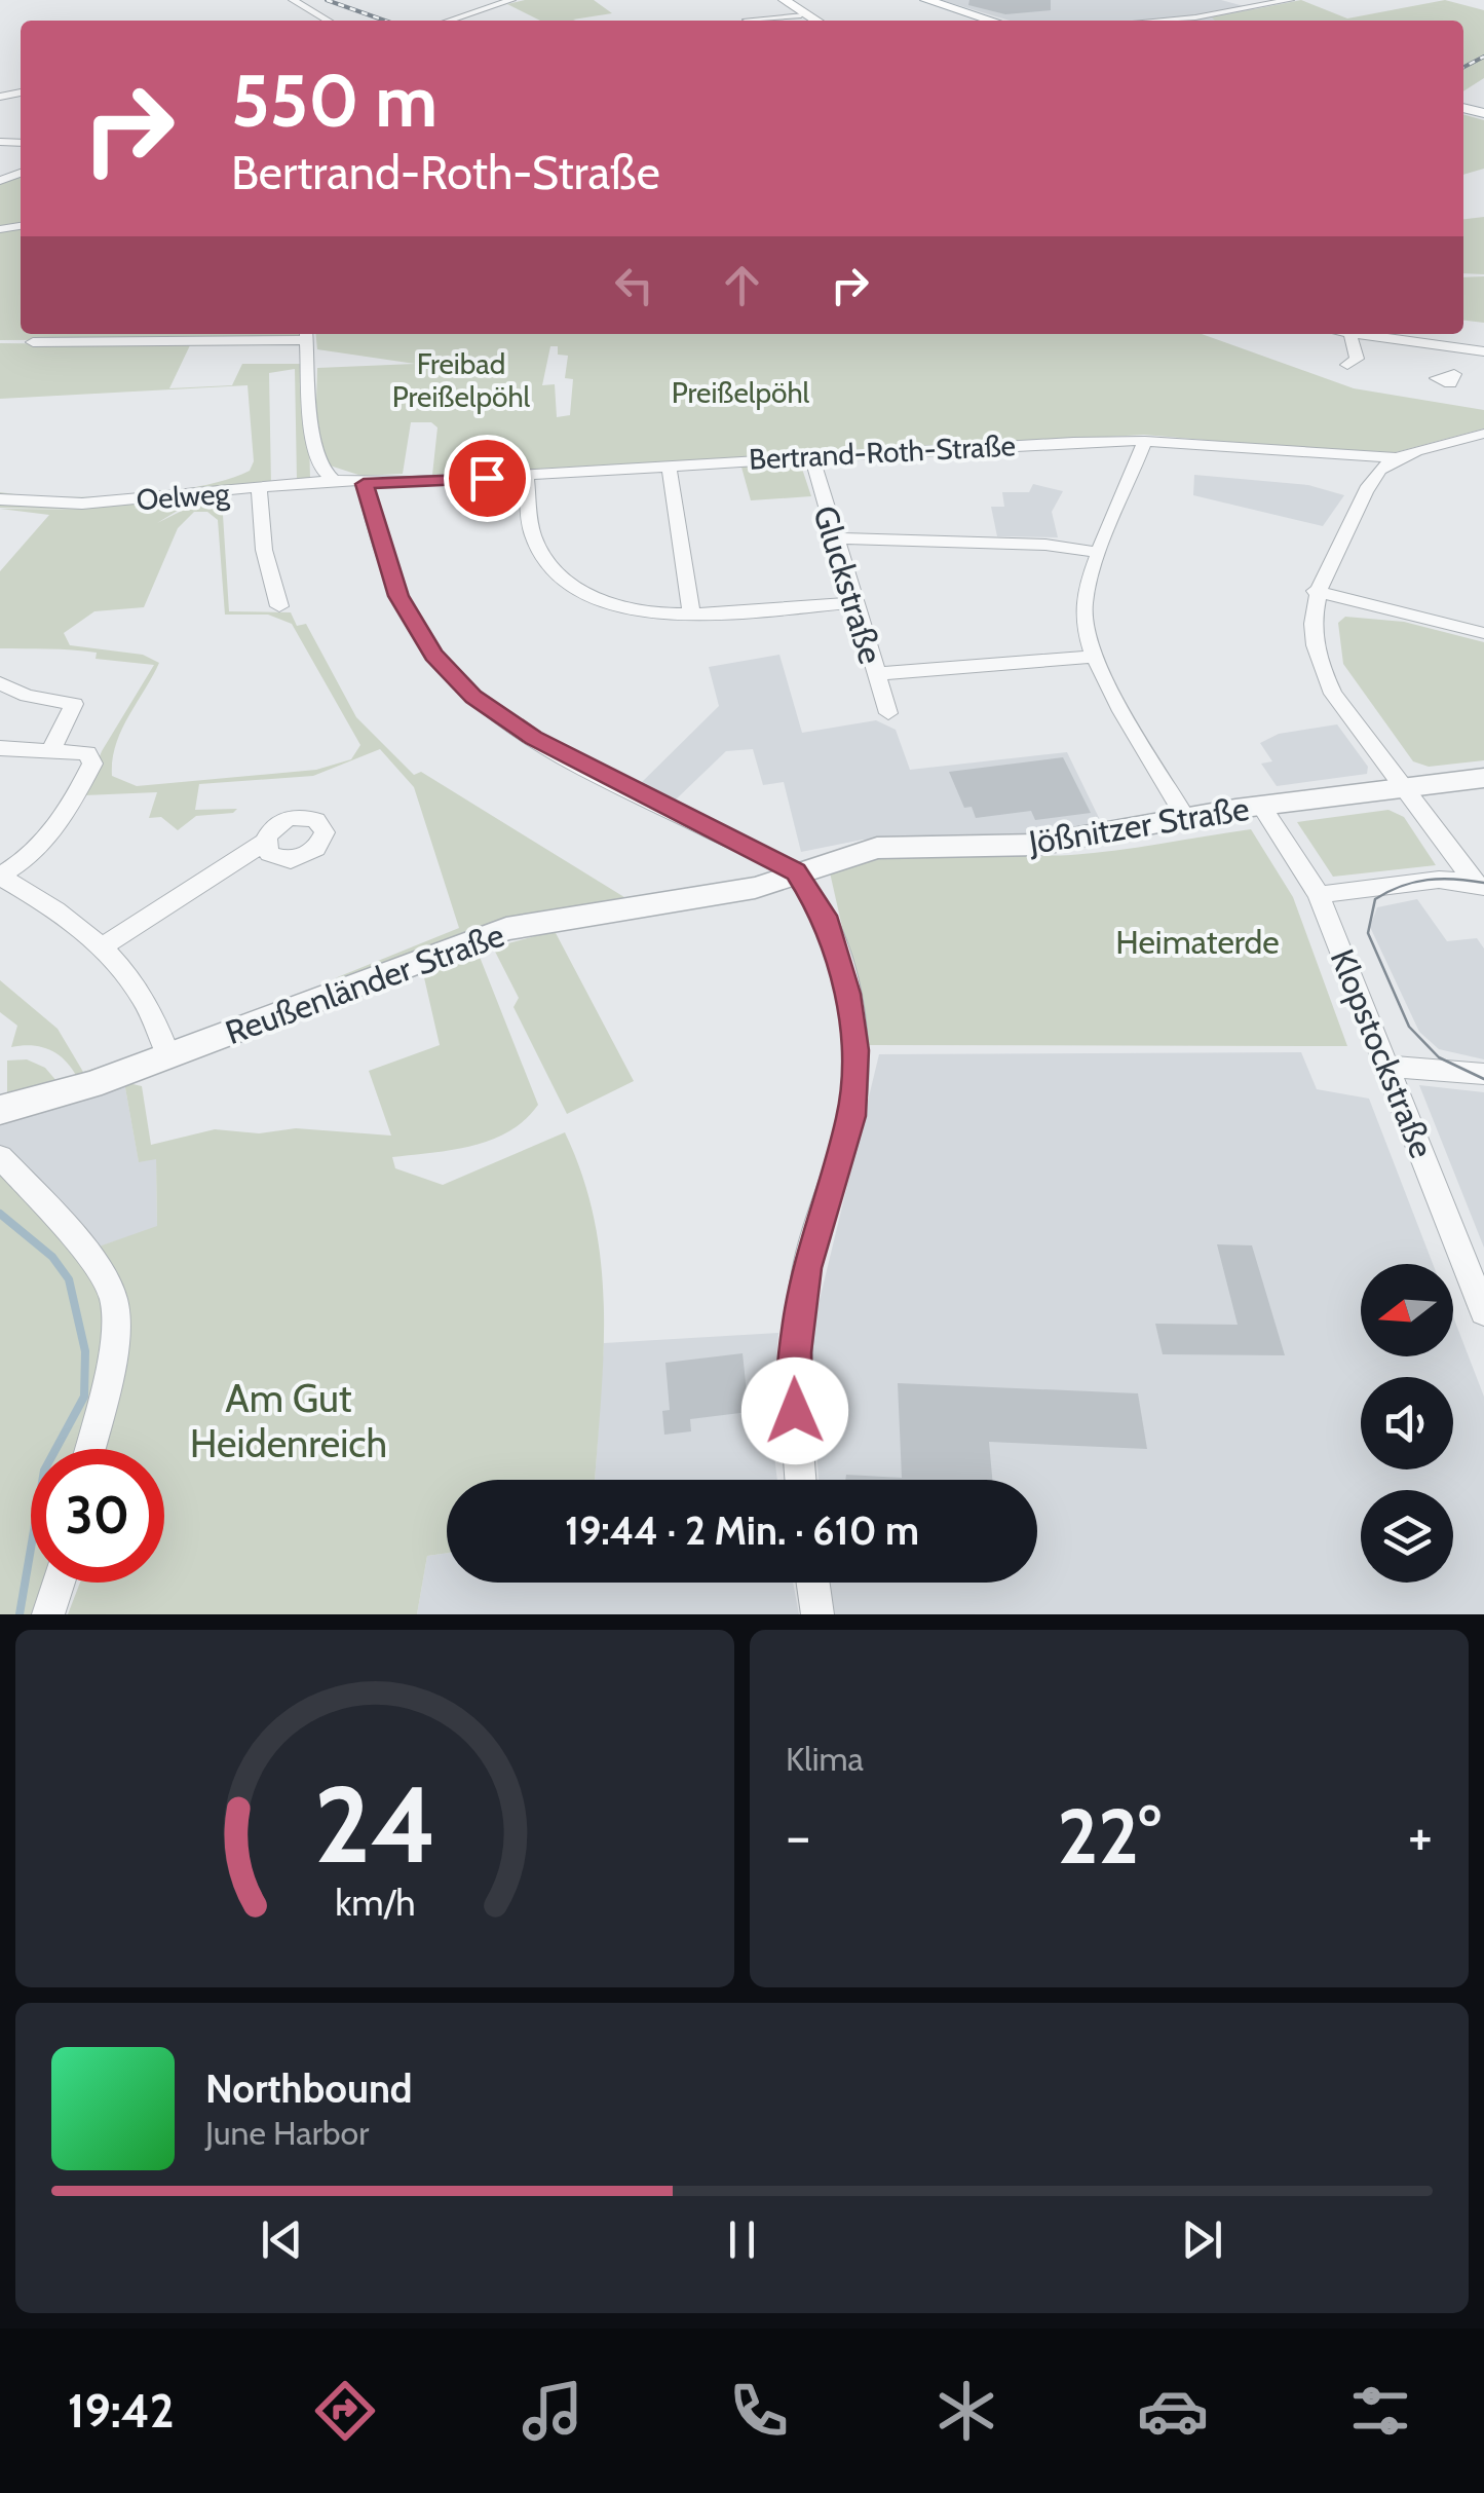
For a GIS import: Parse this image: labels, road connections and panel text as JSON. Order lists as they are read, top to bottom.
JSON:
{
  "streets": {
    "street": [
      "Bertrand-Roth-Straße",
      "Oelweg",
      "Gluckstraße",
      "Jößnitzer Straße",
      "Reußenländer Straße",
      "Klopstockstraße"
    ]
  },
  "crossings": [
    ["Bertrand-Roth-Straße", "Oelweg"],
    ["Bertrand-Roth-Straße", "Gluckstraße"],
    ["Jößnitzer Straße", "Reußenländer Straße"],
    ["Jößnitzer Straße", "Klopstockstraße"]
  ],
  "parks": [
    "Freibad Preißelpöhl",
    "Preißelpöhl",
    "Heimaterde",
    "Am Gut Heidenreich"
  ],
  "north": "left",
  "page": {
    "turn": ["550 m", "Bertrand-Roth-Straße"],
    "limit": "30",
    "trip": "19:44 · 2 Min. · 610 m",
    "tile": "Klima",
    "heat": ["−", "22°", "+"],
    "song": ["Northbound", "June Harbor"],
    "tabs": "19:42",
    "gauge": ["24", "km/h"]
  }
}
